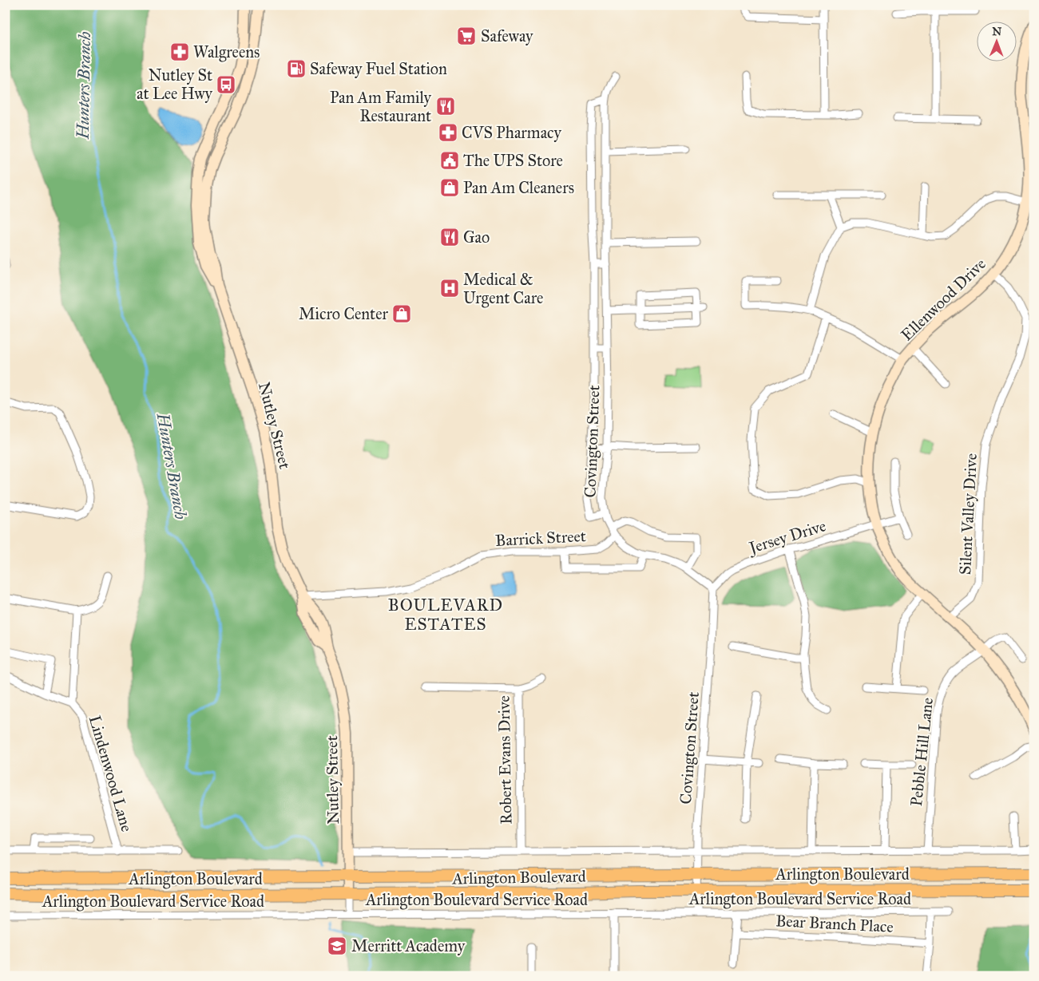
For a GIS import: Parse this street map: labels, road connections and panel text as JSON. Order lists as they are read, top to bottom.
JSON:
{
  "streets": {
    "main road": ["Ellenwood Drive", "Nutley Street", "Arlington Boulevard"],
    "street": [
      "Covington Street",
      "Silent Valley Drive",
      "Jersey Drive",
      "Barrick Street",
      "Pebble Hill Lane",
      "Robert Evans Drive",
      "Lindenwood Lane",
      "Arlington Boulevard Service Road",
      "Bear Branch Place"
    ]
  },
  "crossings": [
    ["Ellenwood Drive", "Silent Valley Drive"],
    ["Ellenwood Drive", "Jersey Drive"],
    ["Ellenwood Drive", "Pebble Hill Lane"],
    ["Nutley Street", "Barrick Street"],
    ["Nutley Street", "Arlington Boulevard"],
    ["Nutley Street", "Arlington Boulevard Service Road"],
    ["Covington Street", "Jersey Drive"],
    ["Covington Street", "Barrick Street"],
    ["Covington Street", "Arlington Boulevard"],
    ["Covington Street", "Arlington Boulevard Service Road"]
  ],
  "districts": ["BOULEVARD ESTATES"],
  "water": ["Hunters Branch"],
  "places": {
    "supermarket": ["Safeway"],
    "pharmacy": ["Walgreens", "CVS Pharmacy"],
    "fuel station": ["Safeway Fuel Station"],
    "bus stop": ["Nutley St at Lee Hwy"],
    "restaurant": ["Pan Am Family Restaurant", "Gao"],
    "public building": ["The UPS Store"],
    "shop": ["Pan Am Cleaners", "Micro Center"],
    "hospital": ["Medical & Urgent Care"],
    "school or university": ["Merritt Academy"]
  },
  "north": "top"
}
